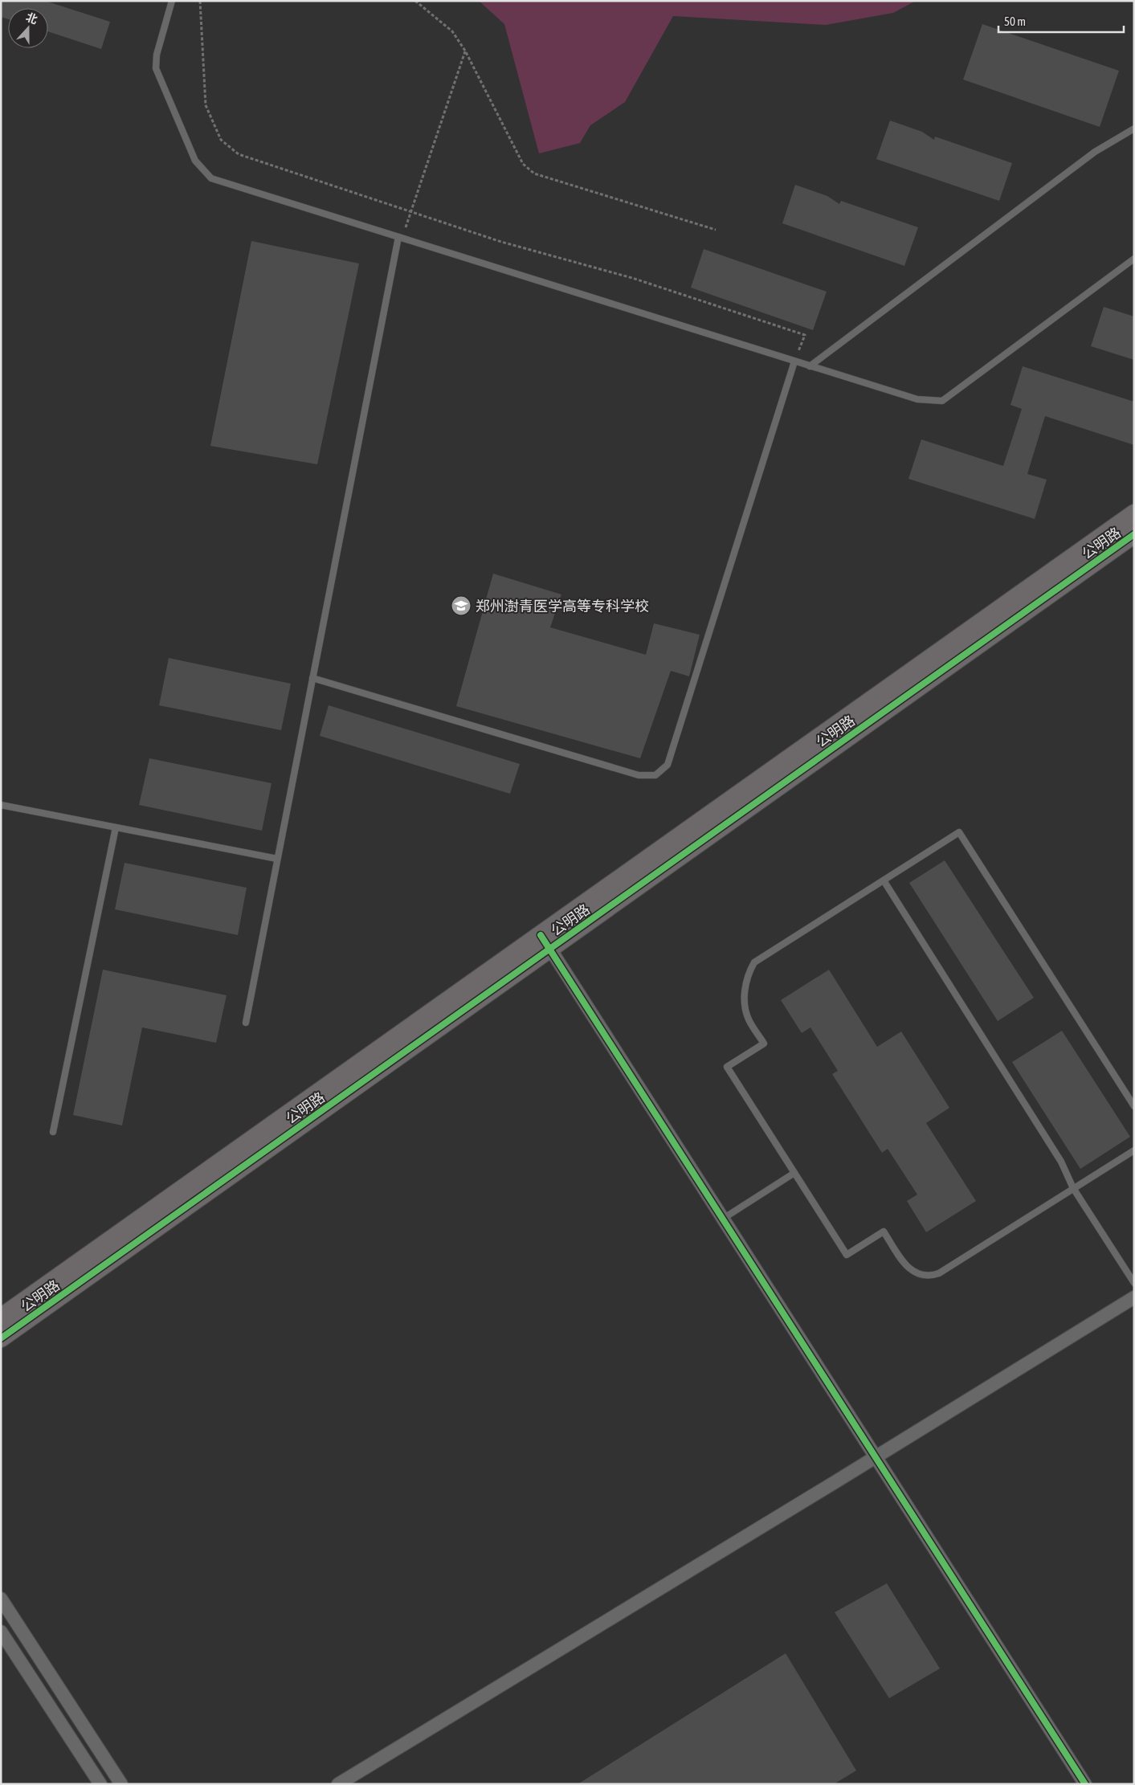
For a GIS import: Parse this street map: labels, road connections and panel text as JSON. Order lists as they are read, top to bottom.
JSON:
{
  "streets": {
    "street": ["公明路"]
  },
  "places": {
    "school or university": ["郑州澍青医学高等专科学校"]
  },
  "scale_bar": "50 m",
  "north": "top"
}
